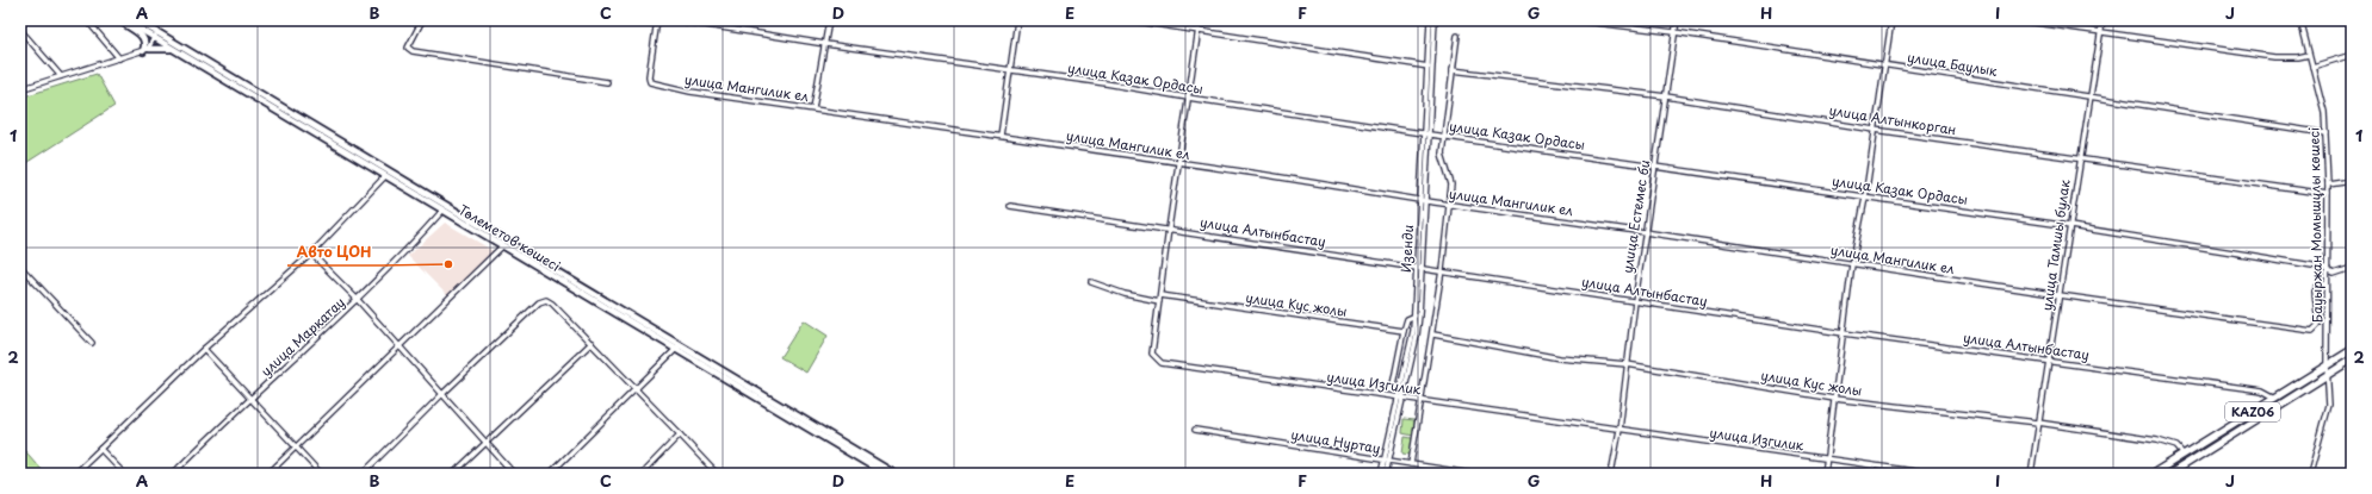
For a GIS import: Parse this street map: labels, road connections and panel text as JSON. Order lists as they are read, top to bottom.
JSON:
{
  "streets": {
    "highway": ["KАZ06"],
    "main road": ["Төлеметов көшесі"],
    "street": [
      "улица Баулык",
      "улица Казак Ордасы",
      "улица Мангилик ел",
      "улица Алтынкорган",
      "улица Естемес би",
      "Бауыржан Момышұлы көшесі",
      "улица Алтынбастау",
      "улица Тамшы булак",
      "Изенди",
      "улица Кус жолы",
      "улица Маркатау",
      "улица Изгилик",
      "улица Нуртау"
    ]
  },
  "crossings": [
    ["улица Баулык", "улица Естемес би"],
    ["улица Баулык", "Бауыржан Момышұлы көшесі"],
    ["улица Баулык", "улица Тамшы булак"],
    ["улица Казак Ордасы", "улица Естемес би"],
    ["улица Казак Ордасы", "Бауыржан Момышұлы көшесі"],
    ["улица Казак Ордасы", "улица Тамшы булак"],
    ["улица Казак Ордасы", "Изенди"],
    ["улица Казак Ордасы", "улица Изгилик"],
    ["улица Мангилик ел", "улица Естемес би"],
    ["улица Мангилик ел", "Бауыржан Момышұлы көшесі"],
    ["улица Мангилик ел", "улица Тамшы булак"],
    ["улица Мангилик ел", "Изенди"],
    ["улица Мангилик ел", "улица Изгилик"],
    ["улица Алтынкорган", "улица Естемес би"],
    ["улица Алтынкорган", "Бауыржан Момышұлы көшесі"],
    ["улица Алтынкорган", "улица Тамшы булак"],
    ["улица Естемес би", "улица Алтынбастау"],
    ["улица Естемес би", "улица Кус жолы"],
    ["улица Естемес би", "улица Изгилик"],
    ["Бауыржан Момышұлы көшесі", "KАZ06"],
    ["улица Алтынбастау", "улица Тамшы булак"],
    ["улица Алтынбастау", "Изенди"],
    ["улица Алтынбастау", "улица Изгилик"],
    ["улица Алтынбастау", "KАZ06"],
    ["Төлеметов көшесі", "улица Маркатау"],
    ["улица Тамшы булак", "улица Кус жолы"],
    ["Изенди", "улица Изгилик"],
    ["Изенди", "улица Нуртау"],
    ["улица Кус жолы", "улица Изгилик"],
    ["улица Кус жолы", "KАZ06"]
  ],
  "places": ["Авто ЦОН"],
  "grid": {
    "columns": [
      "A",
      "B",
      "C",
      "D",
      "E",
      "F",
      "G",
      "H",
      "I",
      "J"
    ],
    "rows": ["1", "2"]
  }
}
